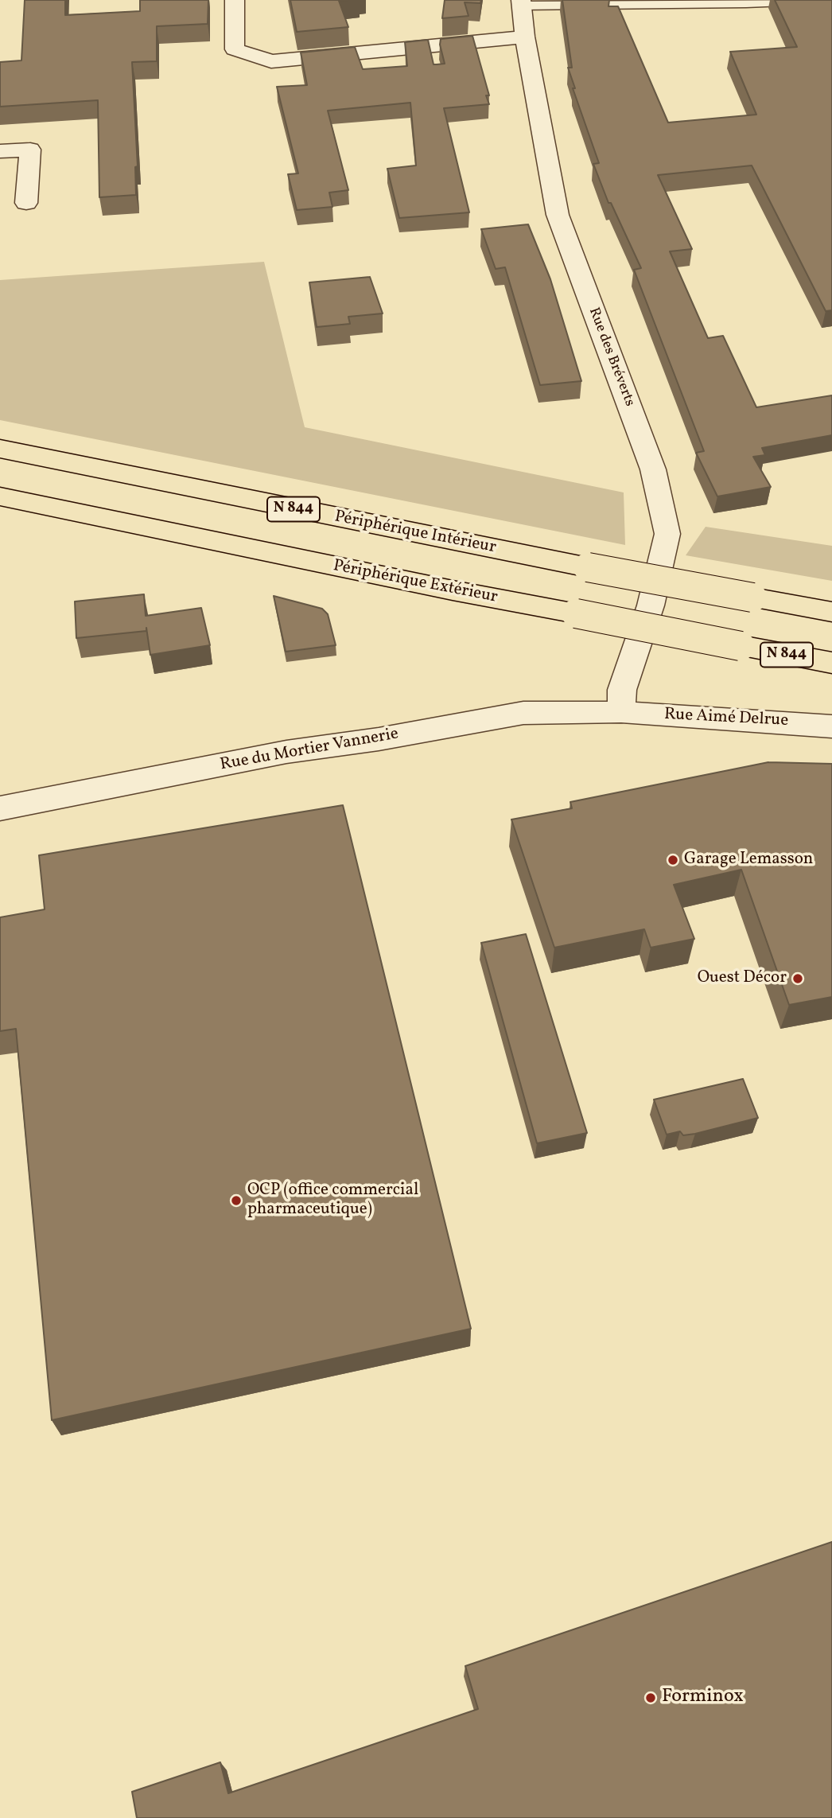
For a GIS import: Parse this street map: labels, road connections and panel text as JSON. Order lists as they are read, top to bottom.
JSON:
{
  "streets": {
    "highway": ["N 844", "Périphérique Intérieur", "Périphérique Extérieur"],
    "street": ["Rue des Bréverts", "Rue Aimé Delrue", "Rue du Mortier Vannerie"]
  },
  "crossings": [
    ["Rue des Bréverts", "Rue Aimé Delrue"],
    ["Rue des Bréverts", "Rue du Mortier Vannerie"],
    ["Rue Aimé Delrue", "Rue du Mortier Vannerie"]
  ],
  "places": [
    "Garage Lemasson",
    "Ouest Décor",
    "OCP (office commercial pharmaceutique)",
    "Forminox"
  ]
}
